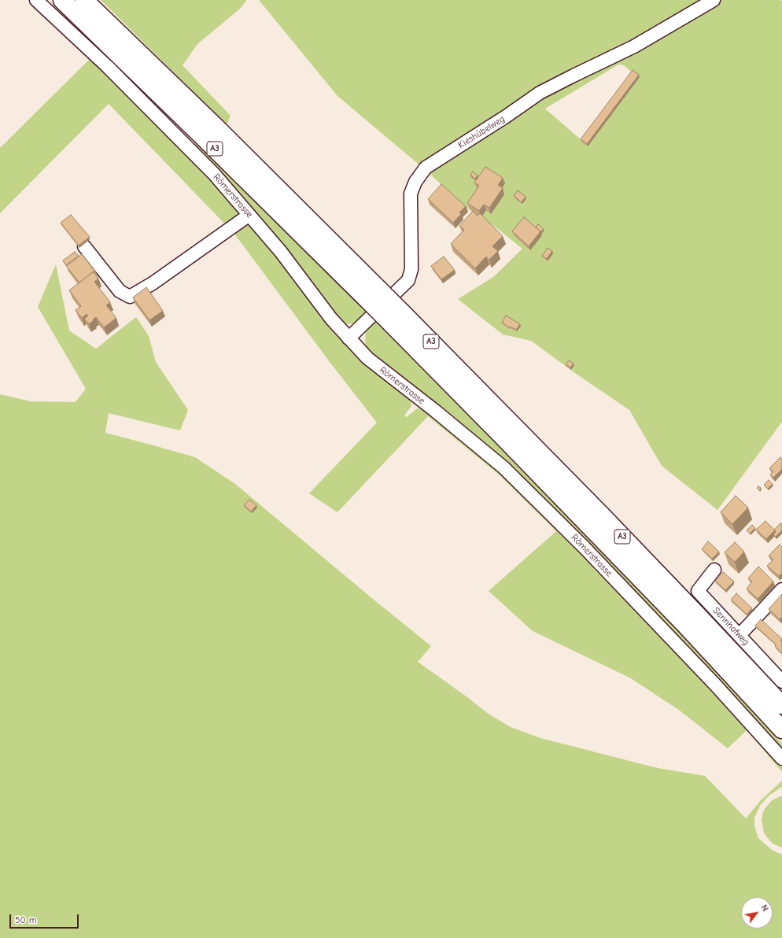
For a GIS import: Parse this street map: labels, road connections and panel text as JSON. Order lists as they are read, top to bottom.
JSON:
{
  "streets": {
    "highway": ["A3"],
    "street": ["Kieshübelweg", "Römerstrasse", "Sennhofweg"]
  },
  "crossings": [
    ["Kieshübelweg", "Römerstrasse"]
  ],
  "scale_bar": "50 m",
  "north": "top right"
}
